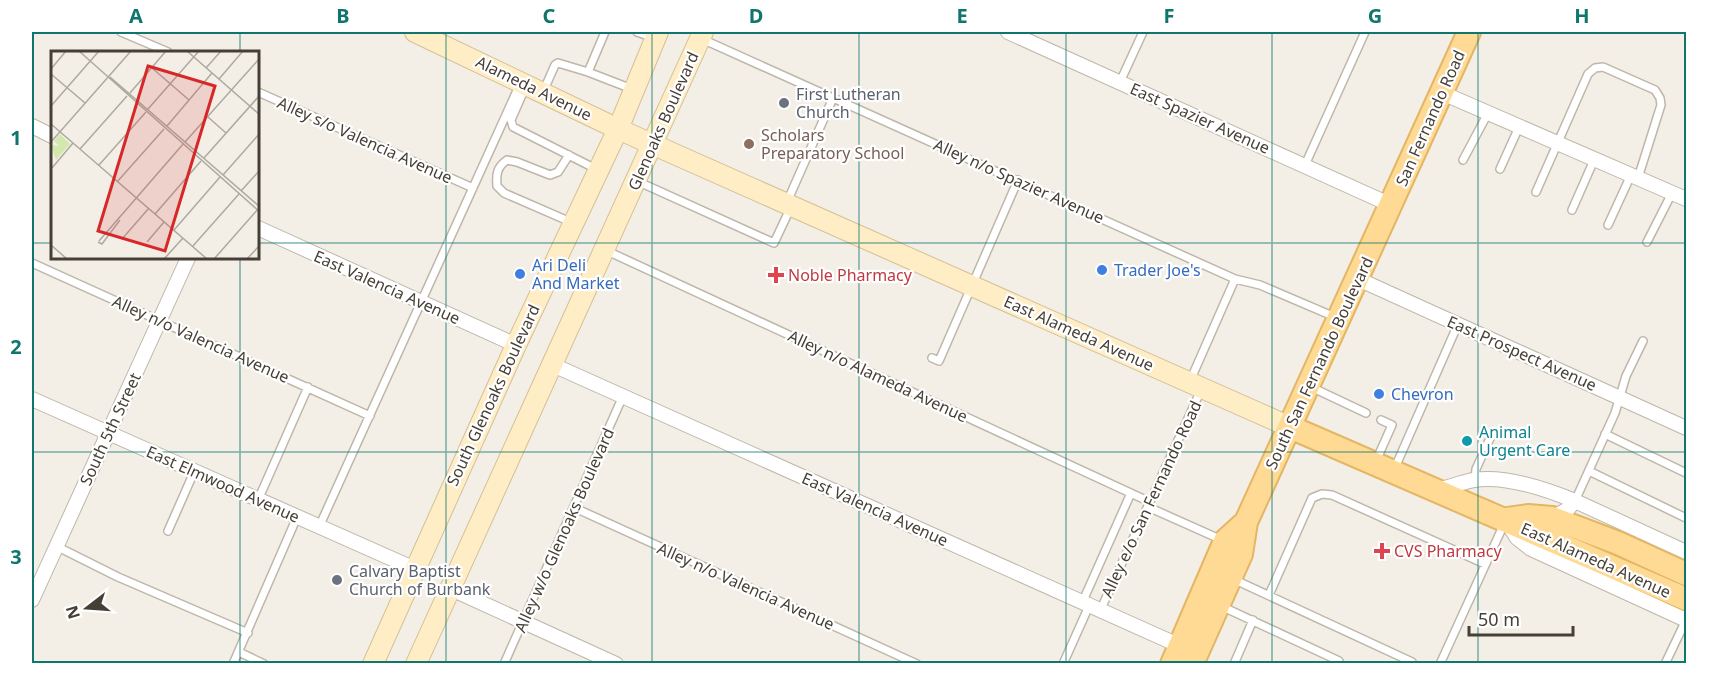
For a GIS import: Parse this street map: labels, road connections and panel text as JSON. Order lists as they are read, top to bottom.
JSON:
{
  "streets": {
    "main road": [
      "Alameda Avenue",
      "San Fernando Road",
      "Glenoaks Boulevard",
      "East Alameda Avenue",
      "South San Fernando Boulevard",
      "South Glenoaks Boulevard"
    ],
    "street": [
      "East Spazier Avenue",
      "East Valencia Avenue",
      "East Prospect Avenue",
      "South 5th Street",
      "East Elmwood Avenue"
    ],
    "lane": [
      "Alley s/o Valencia Avenue",
      "Alley n/o Spazier Avenue",
      "Alley n/o Valencia Avenue",
      "Alley n/o Alameda Avenue",
      "Alley e/o San Fernando Road",
      "Alley w/o Glenoaks Boulevard"
    ]
  },
  "crossings": [
    ["Alameda Avenue", "Glenoaks Boulevard"],
    ["Alameda Avenue", "East Alameda Avenue"],
    ["Alameda Avenue", "South Glenoaks Boulevard"],
    ["East Spazier Avenue", "San Fernando Road"],
    ["East Spazier Avenue", "South San Fernando Boulevard"],
    ["San Fernando Road", "South San Fernando Boulevard"],
    ["Glenoaks Boulevard", "Alley n/o Spazier Avenue"],
    ["Glenoaks Boulevard", "East Alameda Avenue"],
    ["Glenoaks Boulevard", "Alley n/o Alameda Avenue"],
    ["Alley n/o Spazier Avenue", "South San Fernando Boulevard"],
    ["East Valencia Avenue", "South San Fernando Boulevard"],
    ["East Valencia Avenue", "South Glenoaks Boulevard"],
    ["East Valencia Avenue", "Alley e/o San Fernando Road"],
    ["East Valencia Avenue", "Alley w/o Glenoaks Boulevard"],
    ["East Alameda Avenue", "South San Fernando Boulevard"],
    ["East Alameda Avenue", "Alley e/o San Fernando Road"],
    ["Alley n/o Valencia Avenue", "South 5th Street"],
    ["Alley n/o Valencia Avenue", "Alley w/o Glenoaks Boulevard"],
    ["East Prospect Avenue", "South San Fernando Boulevard"],
    ["South San Fernando Boulevard", "Alley n/o Alameda Avenue"],
    ["Alley n/o Alameda Avenue", "Alley e/o San Fernando Road"],
    ["South Glenoaks Boulevard", "East Elmwood Avenue"],
    ["South 5th Street", "East Elmwood Avenue"]
  ],
  "places": {
    "other": [
      "First Lutheran Church",
      "Scholars Preparatory School",
      "Trader Joe's",
      "Ari Deli And Market",
      "Chevron",
      "Animal Urgent Care",
      "Calvary Baptist Church of Burbank"
    ],
    "health": ["Noble Pharmacy", "CVS Pharmacy"]
  },
  "scale_bar": "50 m",
  "north": "left",
  "grid": {
    "columns": [
      "A",
      "B",
      "C",
      "D",
      "E",
      "F",
      "G",
      "H"
    ],
    "rows": ["1", "2", "3"]
  }
}
